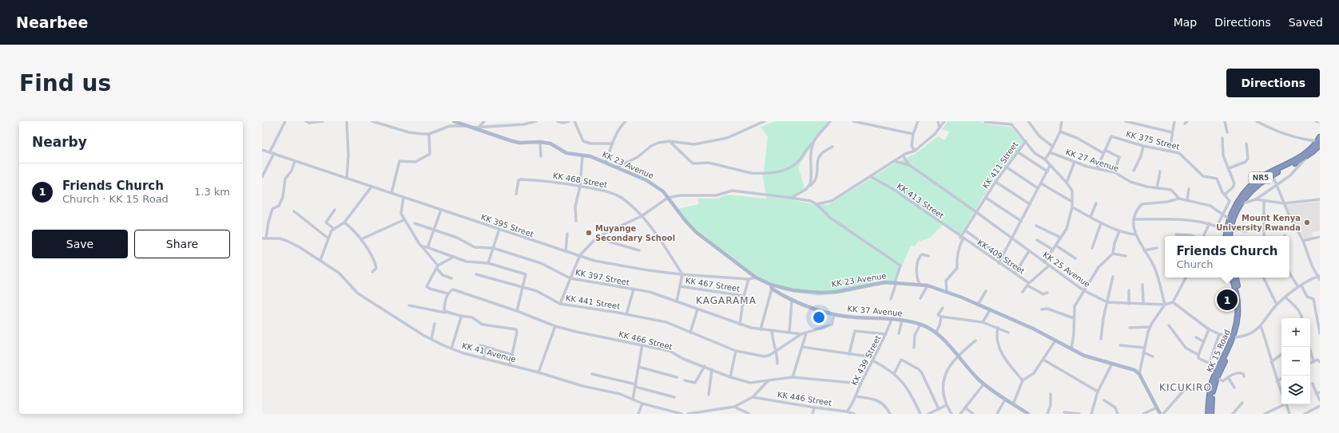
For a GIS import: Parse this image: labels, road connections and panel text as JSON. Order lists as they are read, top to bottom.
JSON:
{
  "streets": {
    "highway": ["NR5", "KK 15 Road"],
    "main road": ["KK 23 Avenue", "KK 37 Avenue"],
    "street": [
      "KK 375 Street",
      "KK 27 Avenue",
      "KK 411 Street",
      "KK 468 Street",
      "KK 413 Street",
      "KK 395 Street",
      "KK 409 Street",
      "KK 25 Avenue",
      "KK 397 Street",
      "KK 467 Street",
      "KK 441 Street",
      "KK 466 Street",
      "KK 41 Avenue",
      "KK 439 Street",
      "KK 446 Street"
    ]
  },
  "crossings": [
    ["KK 375 Street", "KK 27 Avenue"],
    ["KK 27 Avenue", "NR5"],
    ["KK 23 Avenue", "KK 411 Street"],
    ["KK 23 Avenue", "KK 395 Street"],
    ["KK 23 Avenue", "KK 397 Street"],
    ["KK 23 Avenue", "KK 37 Avenue"],
    ["KK 411 Street", "KK 413 Street"],
    ["KK 411 Street", "KK 409 Street"],
    ["KK 411 Street", "KK 25 Avenue"],
    ["KK 468 Street", "KK 395 Street"],
    ["KK 468 Street", "KK 397 Street"],
    ["KK 413 Street", "KK 409 Street"],
    ["KK 395 Street", "KK 397 Street"],
    ["KK 395 Street", "KK 467 Street"],
    ["KK 409 Street", "KK 25 Avenue"],
    ["KK 397 Street", "KK 467 Street"],
    ["KK 397 Street", "KK 441 Street"],
    ["KK 441 Street", "KK 37 Avenue"],
    ["KK 37 Avenue", "KK 439 Street"],
    ["KK 466 Street", "KK 439 Street"],
    ["KK 439 Street", "KK 446 Street"]
  ],
  "districts": ["KAGARAMA", "KICUKIRO"],
  "places": ["Mount Kenya University Rwanda", "Muyange Secondary School"],
  "page": {
    "header": "Nearbee",
    "nav": ["Map", "Directions", "Saved"],
    "buttons": [
      "Directions",
      ["Save", "Share"]
    ],
    "title": "Find us",
    "heading": "Nearby",
    "list": [
      {
        "mark": "1",
        "name": "Friends Church",
        "note": "Church · KK 15 Road",
        "value": "1.3 km"
      }
    ],
    "popup": ["Friends Church", "Church"],
    "pins": "1",
    "map_buttons": ["+", "−"]
  }
}
